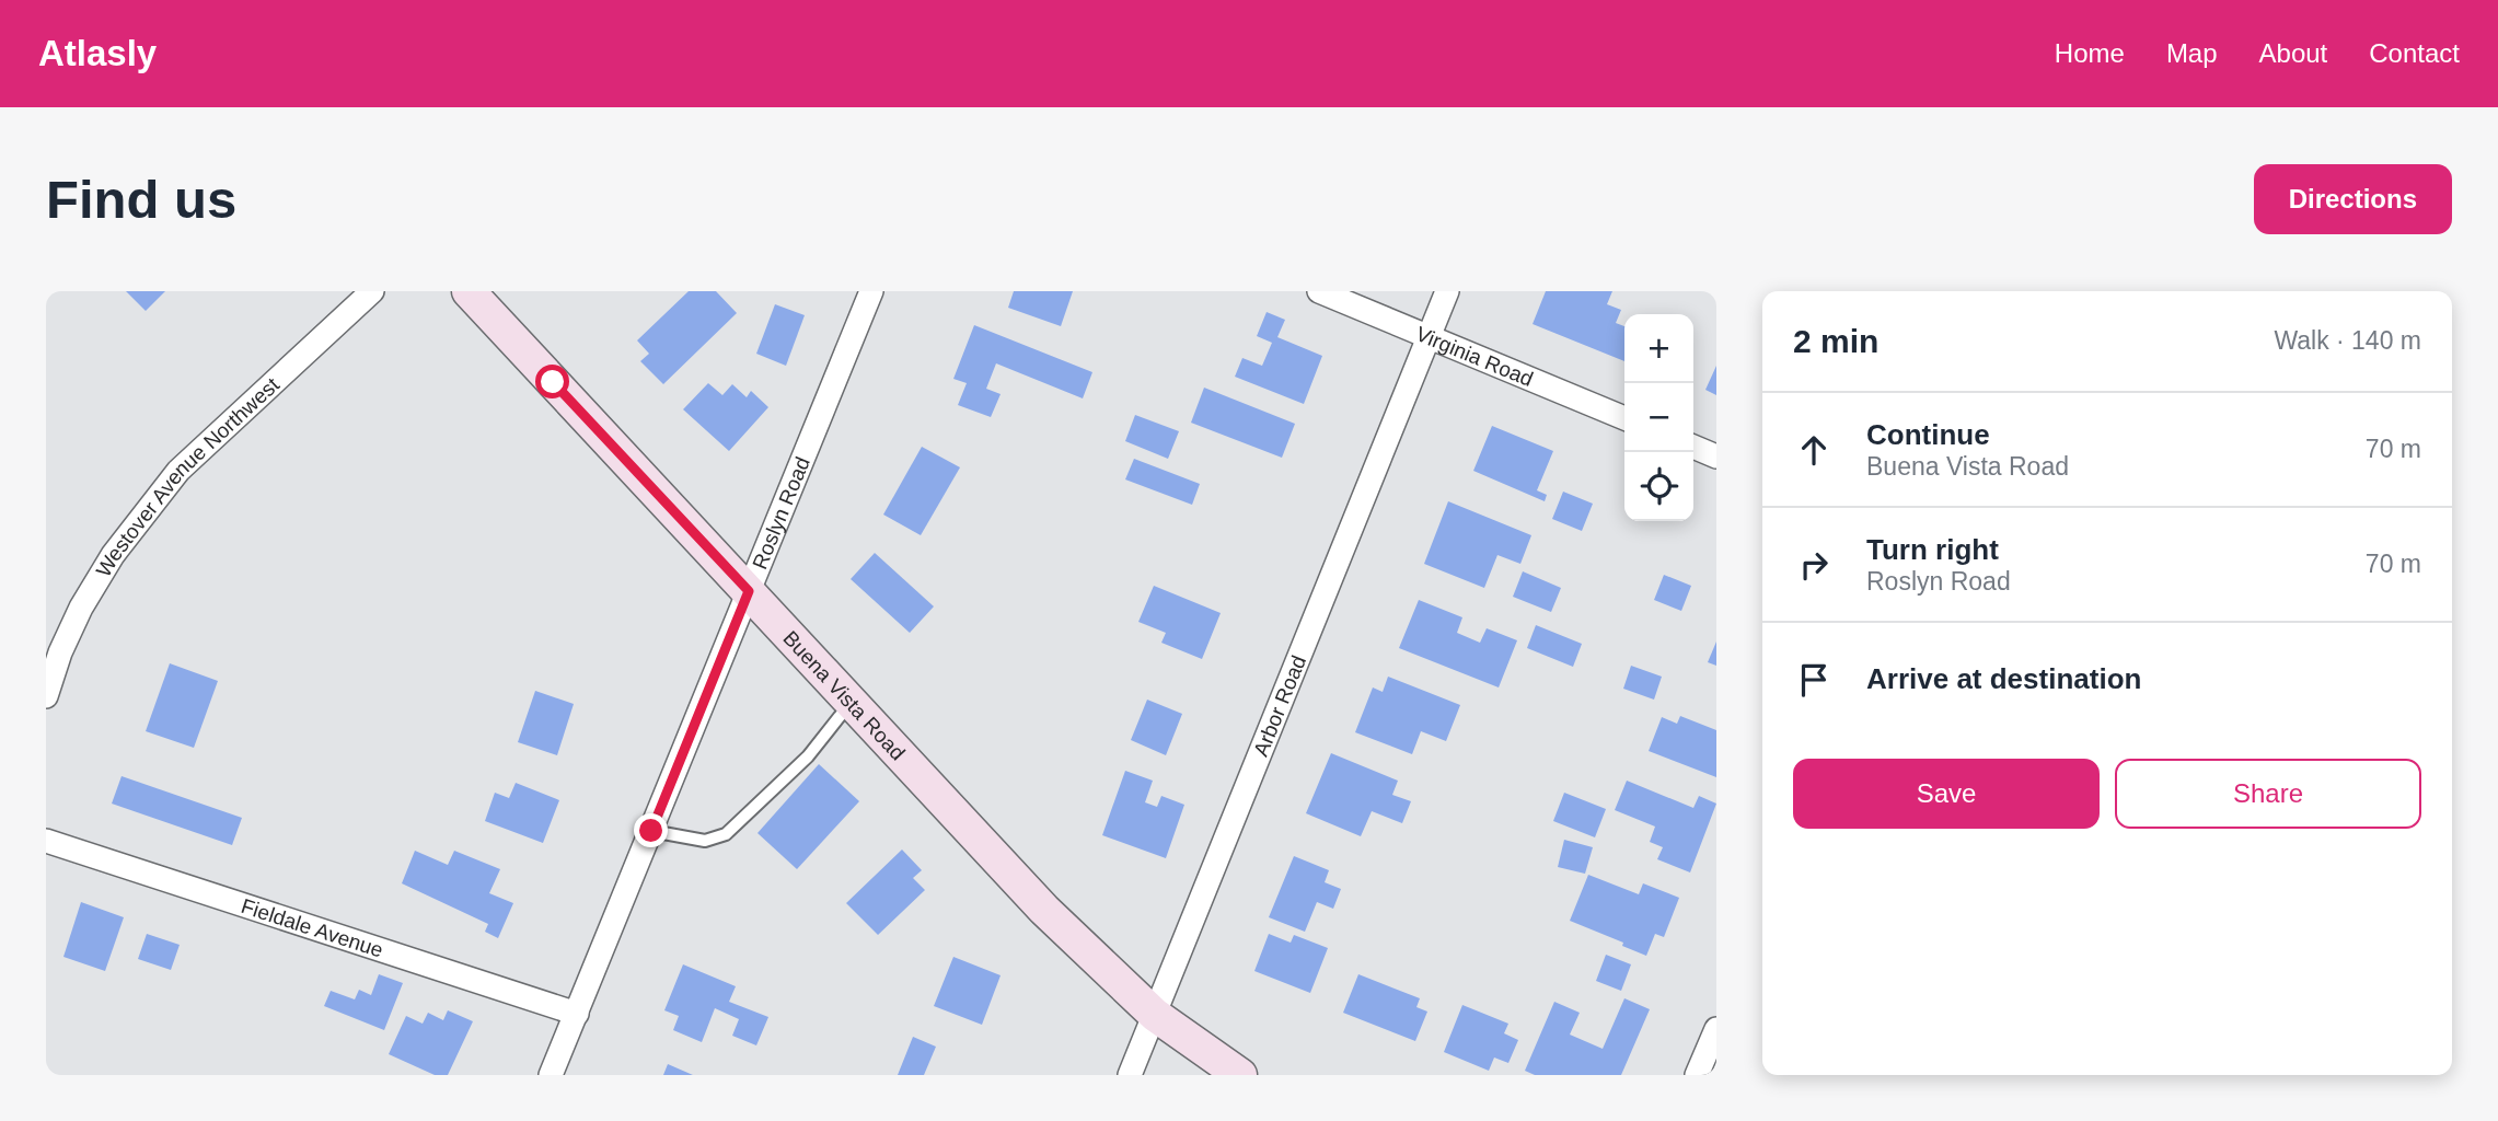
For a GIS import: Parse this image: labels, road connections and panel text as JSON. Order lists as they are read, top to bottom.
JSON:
{
  "streets": {
    "street": [
      "Virginia Road",
      "Westover Avenue Northwest",
      "Roslyn Road",
      "Buena Vista Road",
      "Arbor Road",
      "Fieldale Avenue"
    ]
  },
  "crossings": [
    ["Virginia Road", "Arbor Road"],
    ["Roslyn Road", "Buena Vista Road"],
    ["Roslyn Road", "Fieldale Avenue"],
    ["Buena Vista Road", "Arbor Road"]
  ],
  "page": {
    "header": "Atlasly",
    "nav": [
      "Home",
      "Map",
      "About",
      "Contact"
    ],
    "buttons": [
      "Directions",
      ["Save", "Share"]
    ],
    "title": "Find us",
    "heading": ["2 min", "Walk · 140 m"],
    "map_buttons": ["+", "−"],
    "list": [
      ["Continue", "Buena Vista Road", "70 m"],
      ["Turn right", "Roslyn Road", "70 m"],
      "Arrive at destination"
    ]
  }
}
